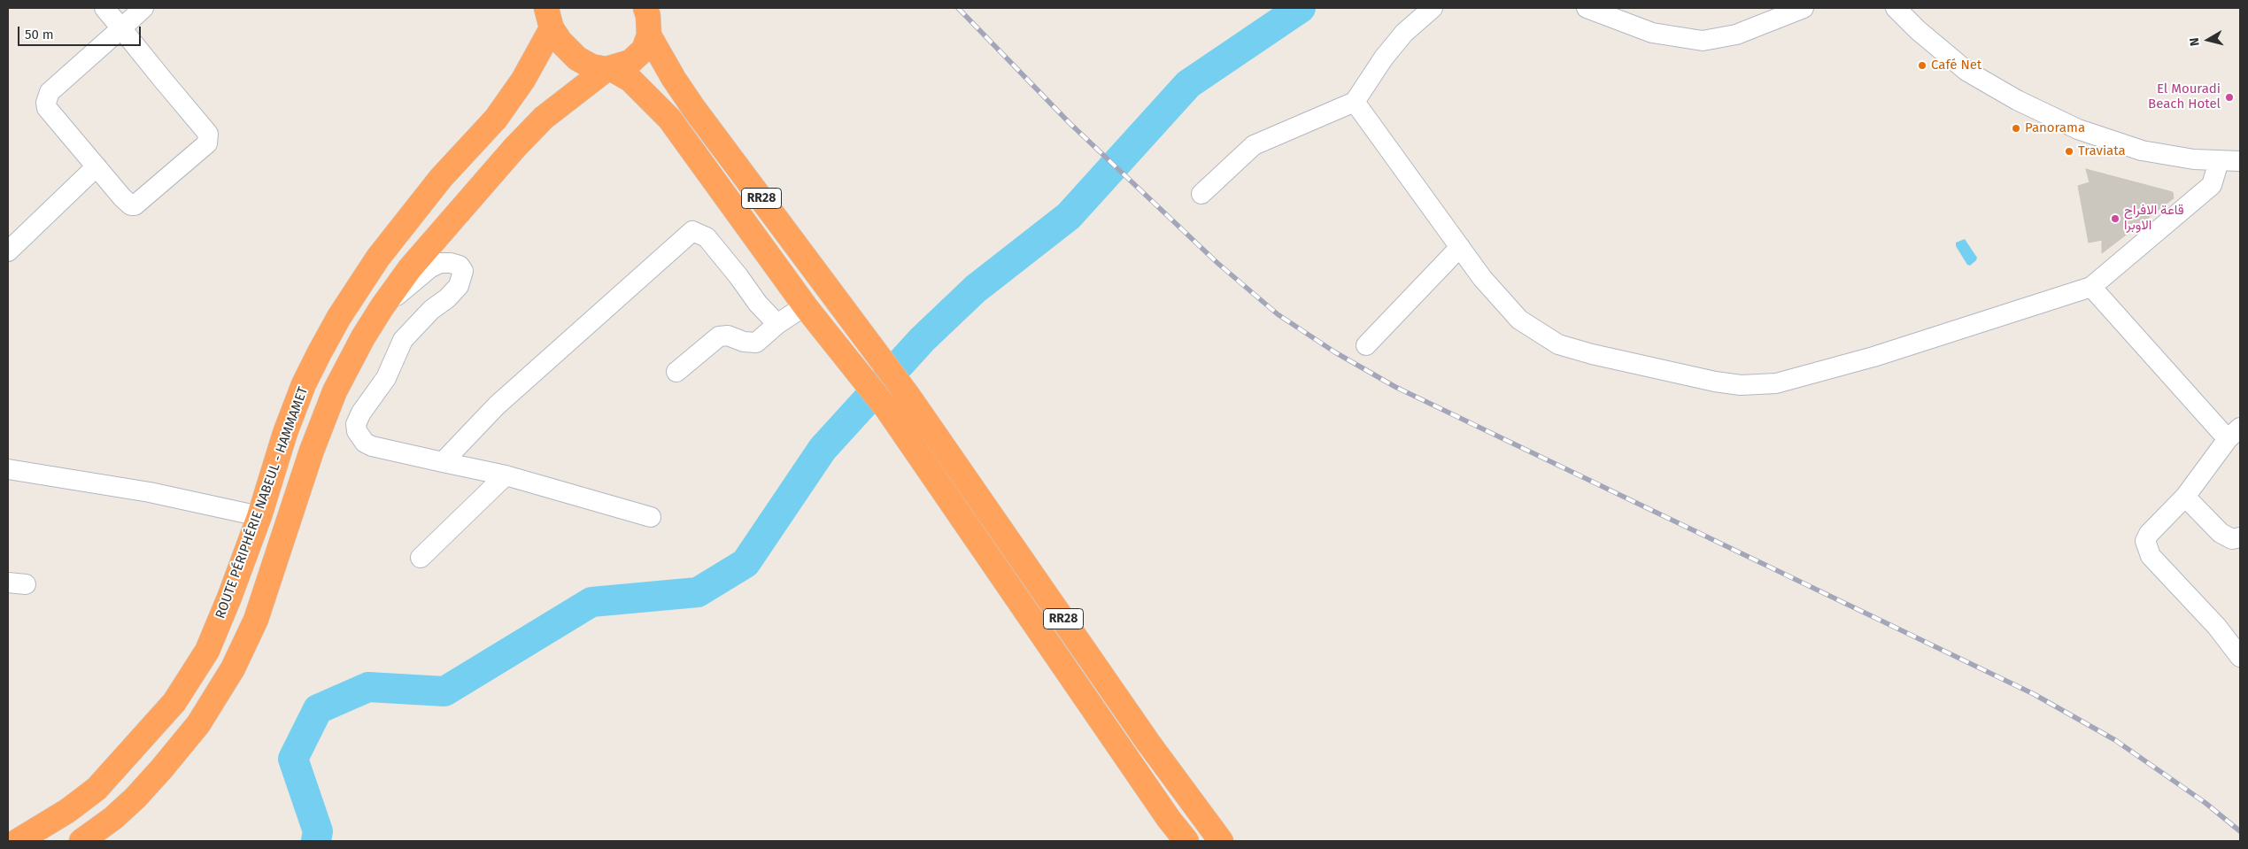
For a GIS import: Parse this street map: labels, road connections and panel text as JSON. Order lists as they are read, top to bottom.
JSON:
{
  "streets": {
    "highway": ["RR28", "ROUTE PÉRIPHÉRIE NABEUL - HAMMAMET"]
  },
  "crossings": [
    ["RR28", "ROUTE PÉRIPHÉRIE NABEUL - HAMMAMET"]
  ],
  "places": [
    "Café Net",
    "El Mouradi Beach Hotel",
    "Panorama",
    "Traviata",
    "قاعة الافراح الاوبرا"
  ],
  "scale_bar": "50 m",
  "north": "left"
}
